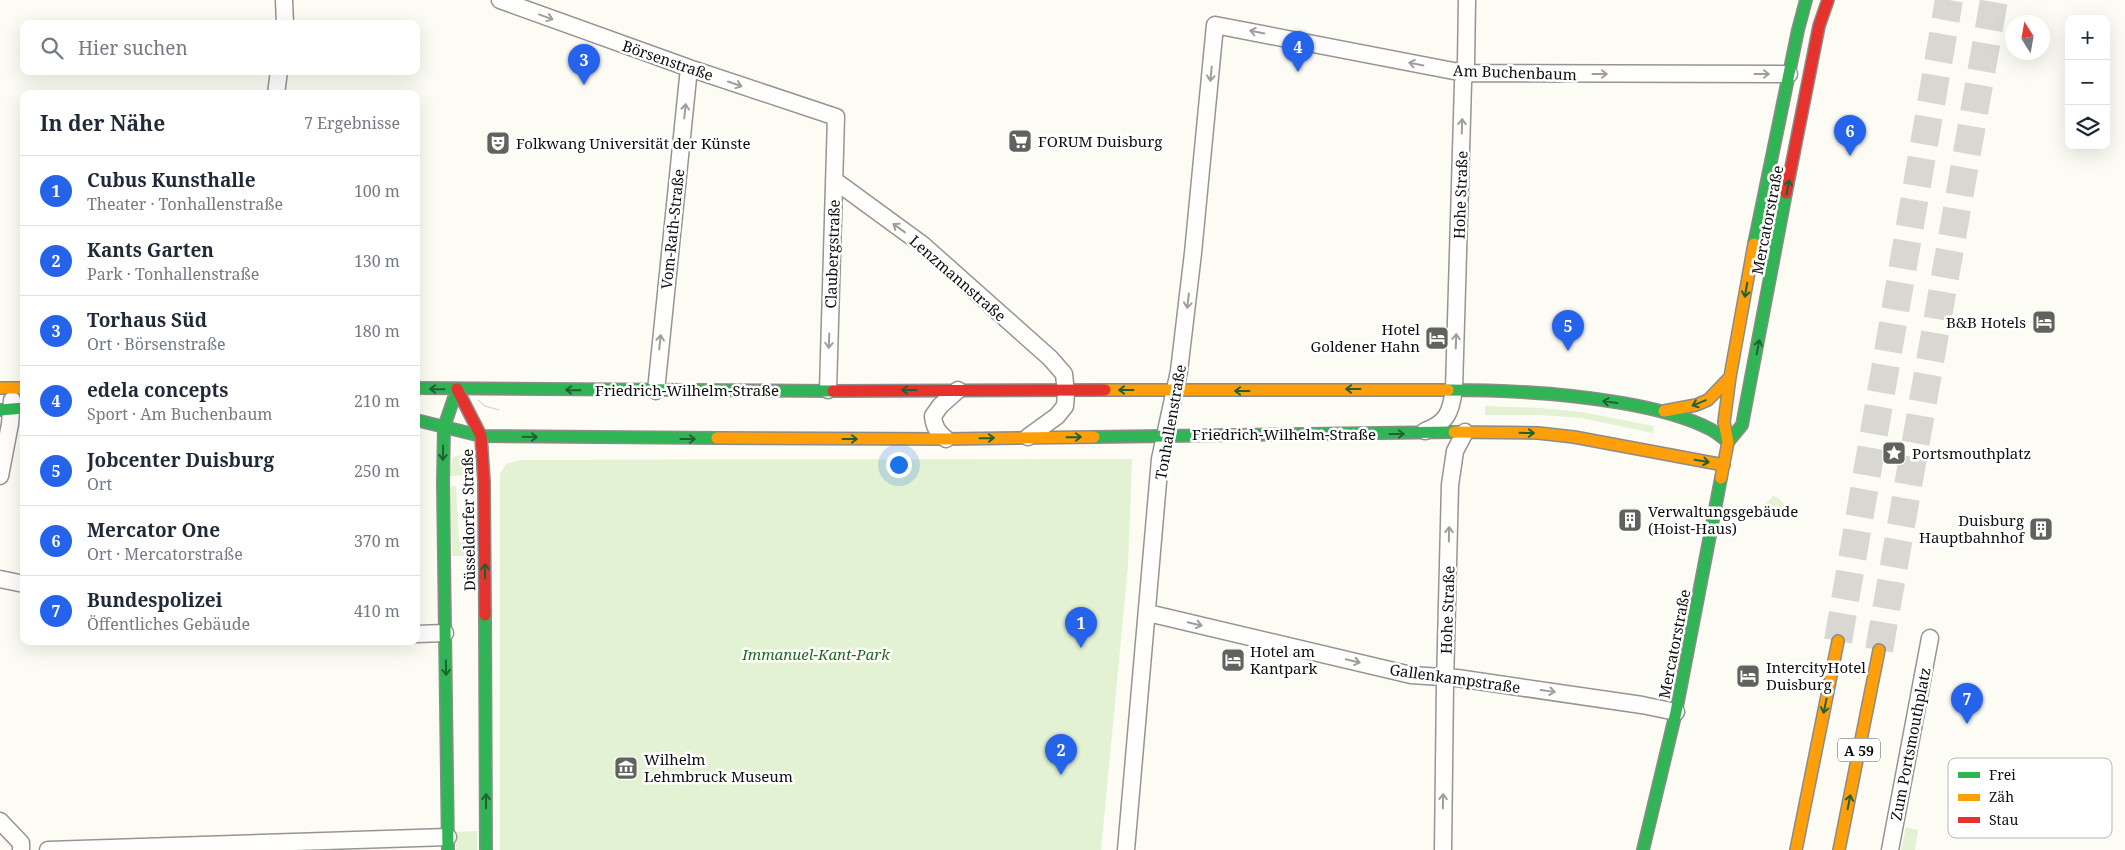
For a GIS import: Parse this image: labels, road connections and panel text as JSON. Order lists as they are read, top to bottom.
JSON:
{
  "streets": {
    "main road": [
      "Mercatorstraße",
      "Friedrich-Wilhelm-Straße",
      "Düsseldorfer Straße",
      "A 59"
    ],
    "street": [
      "Börsenstraße",
      "Am Buchenbaum",
      "Hohe Straße",
      "Vom-Rath-Straße",
      "Claubergstraße",
      "Lenzmannstraße",
      "Tonhallenstraße",
      "Gallenkampstraße",
      "Zum Portsmouthplatz"
    ]
  },
  "crossings": [
    ["Börsenstraße", "Vom-Rath-Straße"],
    ["Börsenstraße", "Claubergstraße"],
    ["Am Buchenbaum", "Hohe Straße"],
    ["Am Buchenbaum", "Mercatorstraße"],
    ["Am Buchenbaum", "Tonhallenstraße"],
    ["Hohe Straße", "Friedrich-Wilhelm-Straße"],
    ["Hohe Straße", "Gallenkampstraße"],
    ["Mercatorstraße", "Friedrich-Wilhelm-Straße"],
    ["Mercatorstraße", "Gallenkampstraße"],
    ["Vom-Rath-Straße", "Friedrich-Wilhelm-Straße"],
    ["Claubergstraße", "Lenzmannstraße"],
    ["Claubergstraße", "Friedrich-Wilhelm-Straße"],
    ["Lenzmannstraße", "Friedrich-Wilhelm-Straße"],
    ["Friedrich-Wilhelm-Straße", "Tonhallenstraße"],
    ["Friedrich-Wilhelm-Straße", "Düsseldorfer Straße"],
    ["Tonhallenstraße", "Gallenkampstraße"]
  ],
  "one_way": [
    "Börsenstraße",
    "Hohe Straße",
    "Vom-Rath-Straße",
    "Claubergstraße",
    "Lenzmannstraße",
    "Tonhallenstraße",
    "Gallenkampstraße"
  ],
  "parks": ["Immanuel-Kant-Park"],
  "places": {
    "supermarket": ["FORUM Duisburg"],
    "theatre": ["Folkwang Universität der Künste"],
    "hotel": [
      "B&B Hotels",
      "Hotel Goldener Hahn",
      "Hotel am Kantpark",
      "IntercityHotel Duisburg"
    ],
    "place": ["Portsmouthplatz"],
    "building": ["Verwaltungsgebäude (Hoist-Haus)", "Duisburg Hauptbahnhof"],
    "museum": ["Wilhelm Lehmbruck Museum"]
  },
  "legend": ["Frei", "Zäh", "Stau"],
  "north": "top",
  "page": {
    "map_buttons": ["+", "−"],
    "search": "Hier suchen",
    "pins": [
      "4",
      "3",
      "6",
      "5",
      "1",
      "7",
      "2"
    ],
    "heading": ["In der Nähe", "7 Ergebnisse"],
    "list": [
      {
        "mark": "1",
        "name": "Cubus Kunsthalle",
        "note": "Theater · Tonhallenstraße",
        "value": "100 m"
      },
      {
        "mark": "2",
        "name": "Kants Garten",
        "note": "Park · Tonhallenstraße",
        "value": "130 m"
      },
      {
        "mark": "3",
        "name": "Torhaus Süd",
        "note": "Ort · Börsenstraße",
        "value": "180 m"
      },
      {
        "mark": "4",
        "name": "edela concepts",
        "note": "Sport · Am Buchenbaum",
        "value": "210 m"
      },
      {
        "mark": "5",
        "name": "Jobcenter Duisburg",
        "note": "Ort",
        "value": "250 m"
      },
      {
        "mark": "6",
        "name": "Mercator One",
        "note": "Ort · Mercatorstraße",
        "value": "370 m"
      },
      {
        "mark": "7",
        "name": "Bundespolizei",
        "note": "Öffentliches Gebäude",
        "value": "410 m"
      }
    ]
  }
}
